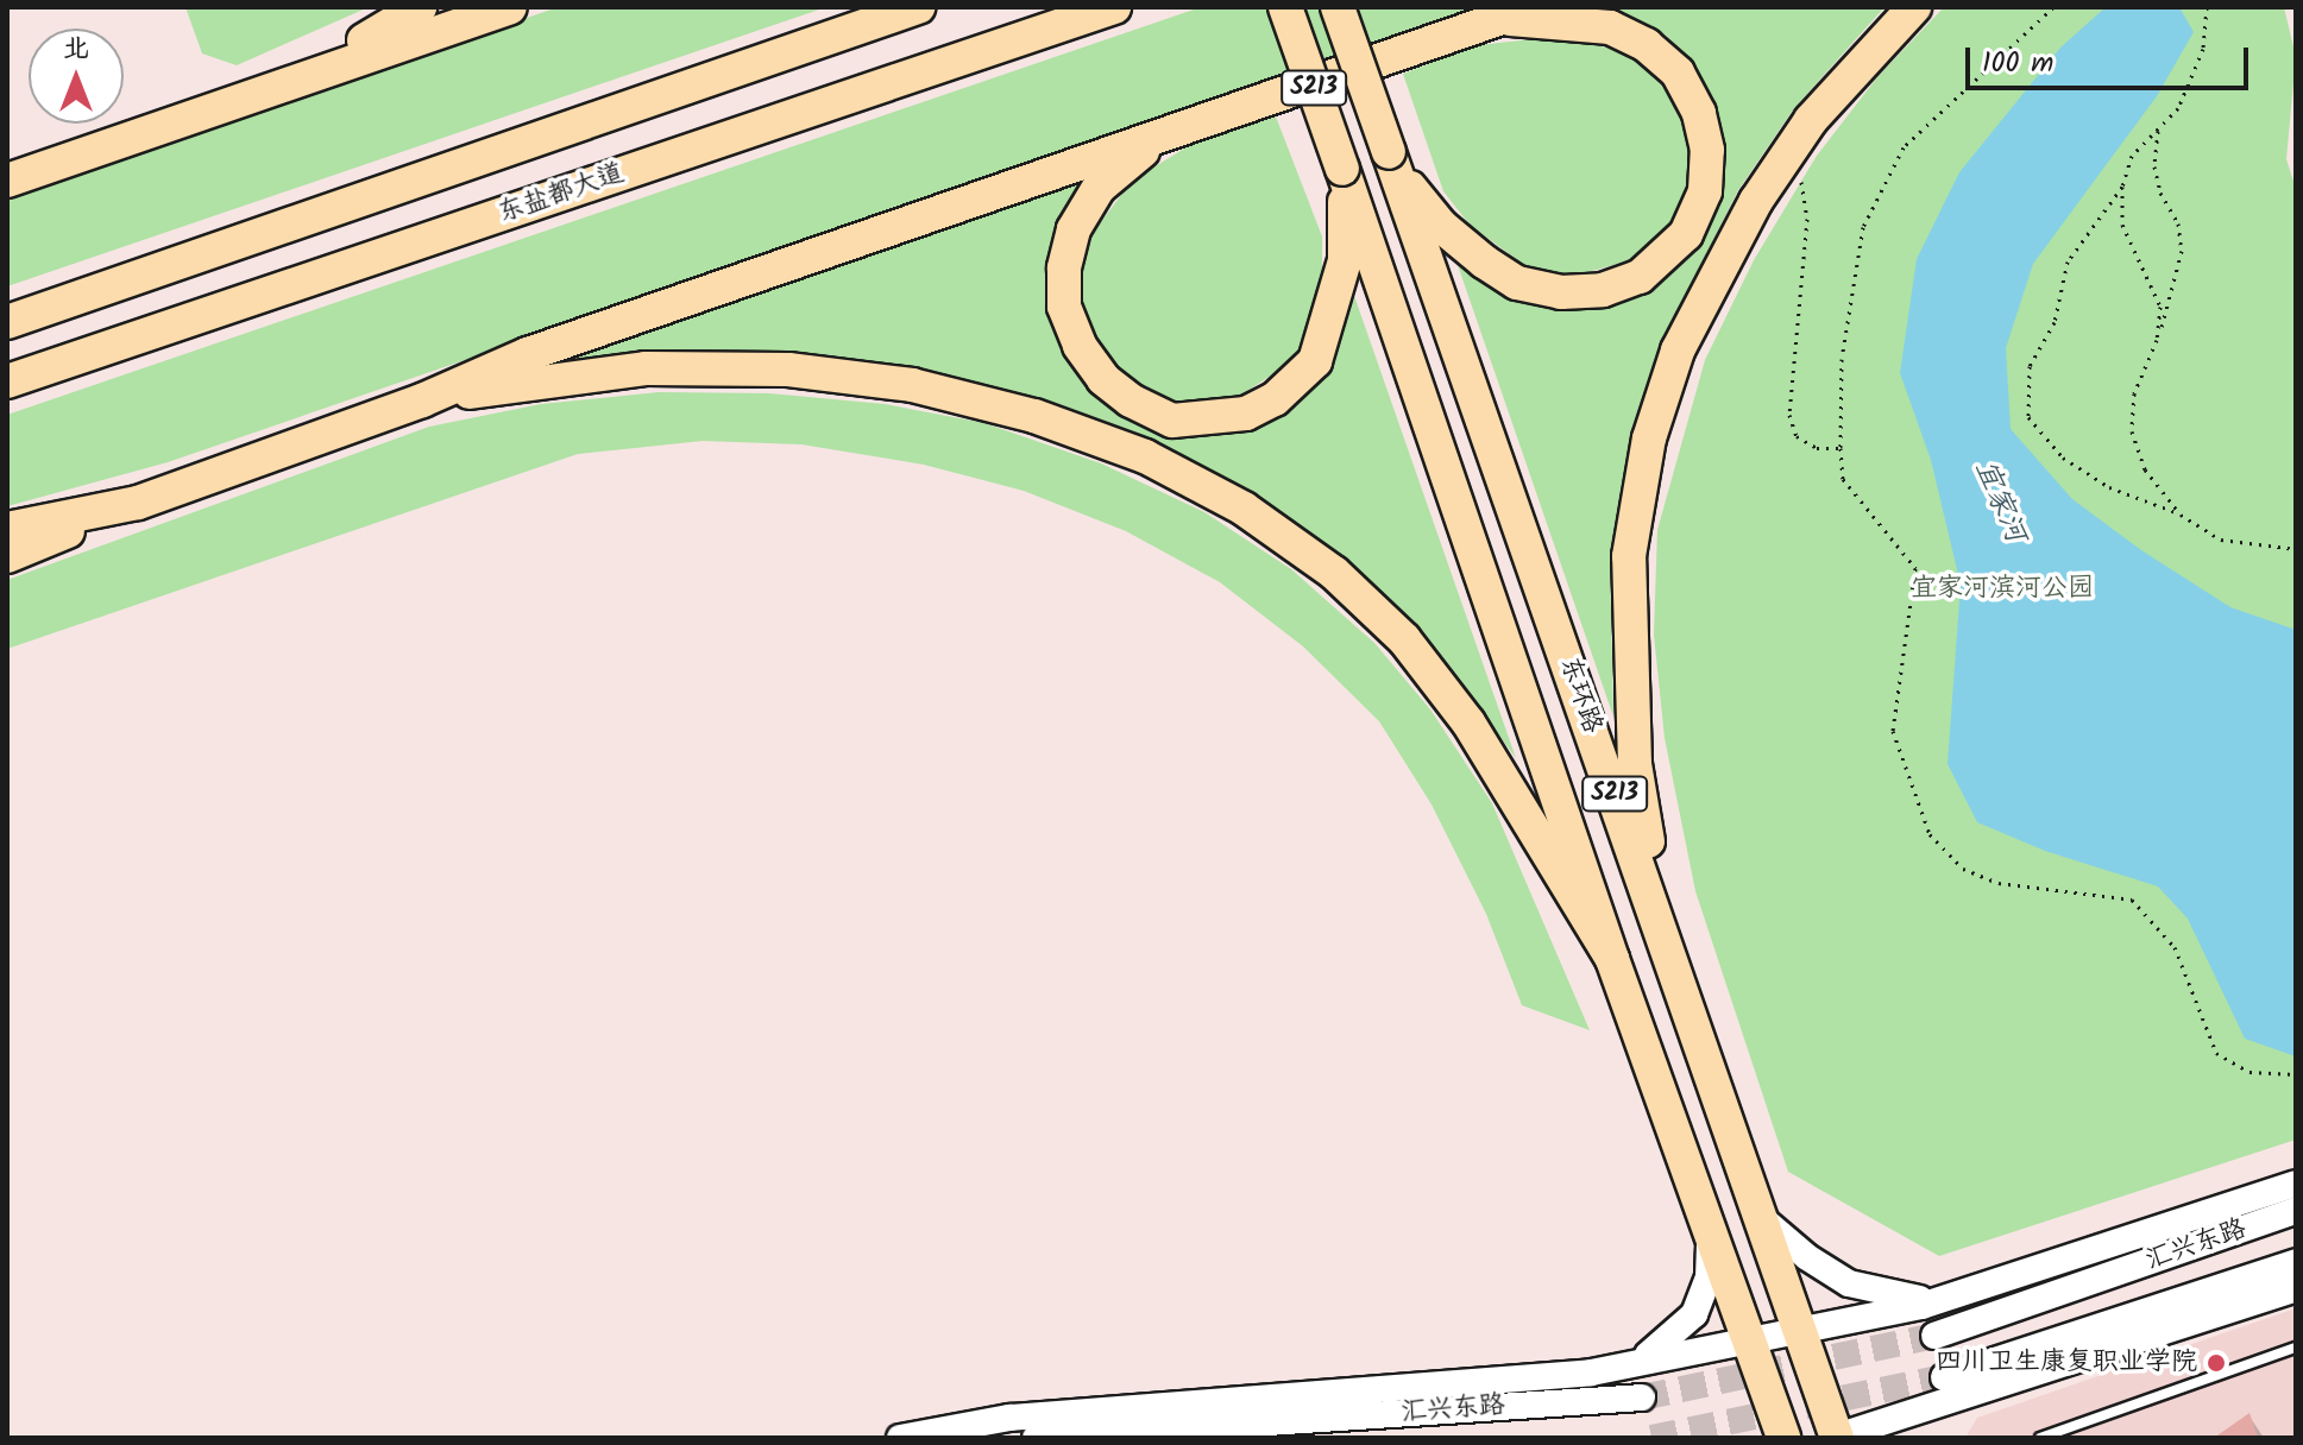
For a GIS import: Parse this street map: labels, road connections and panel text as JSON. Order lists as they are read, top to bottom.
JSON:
{
  "streets": {
    "highway": ["S213", "东盐都大道", "东环路"],
    "main road": ["汇兴东路"]
  },
  "water": ["宜家河"],
  "parks": ["宜家河滨河公园"],
  "places": ["四川卫生康复职业学院"],
  "scale_bar": "100 m",
  "north": "top"
}
